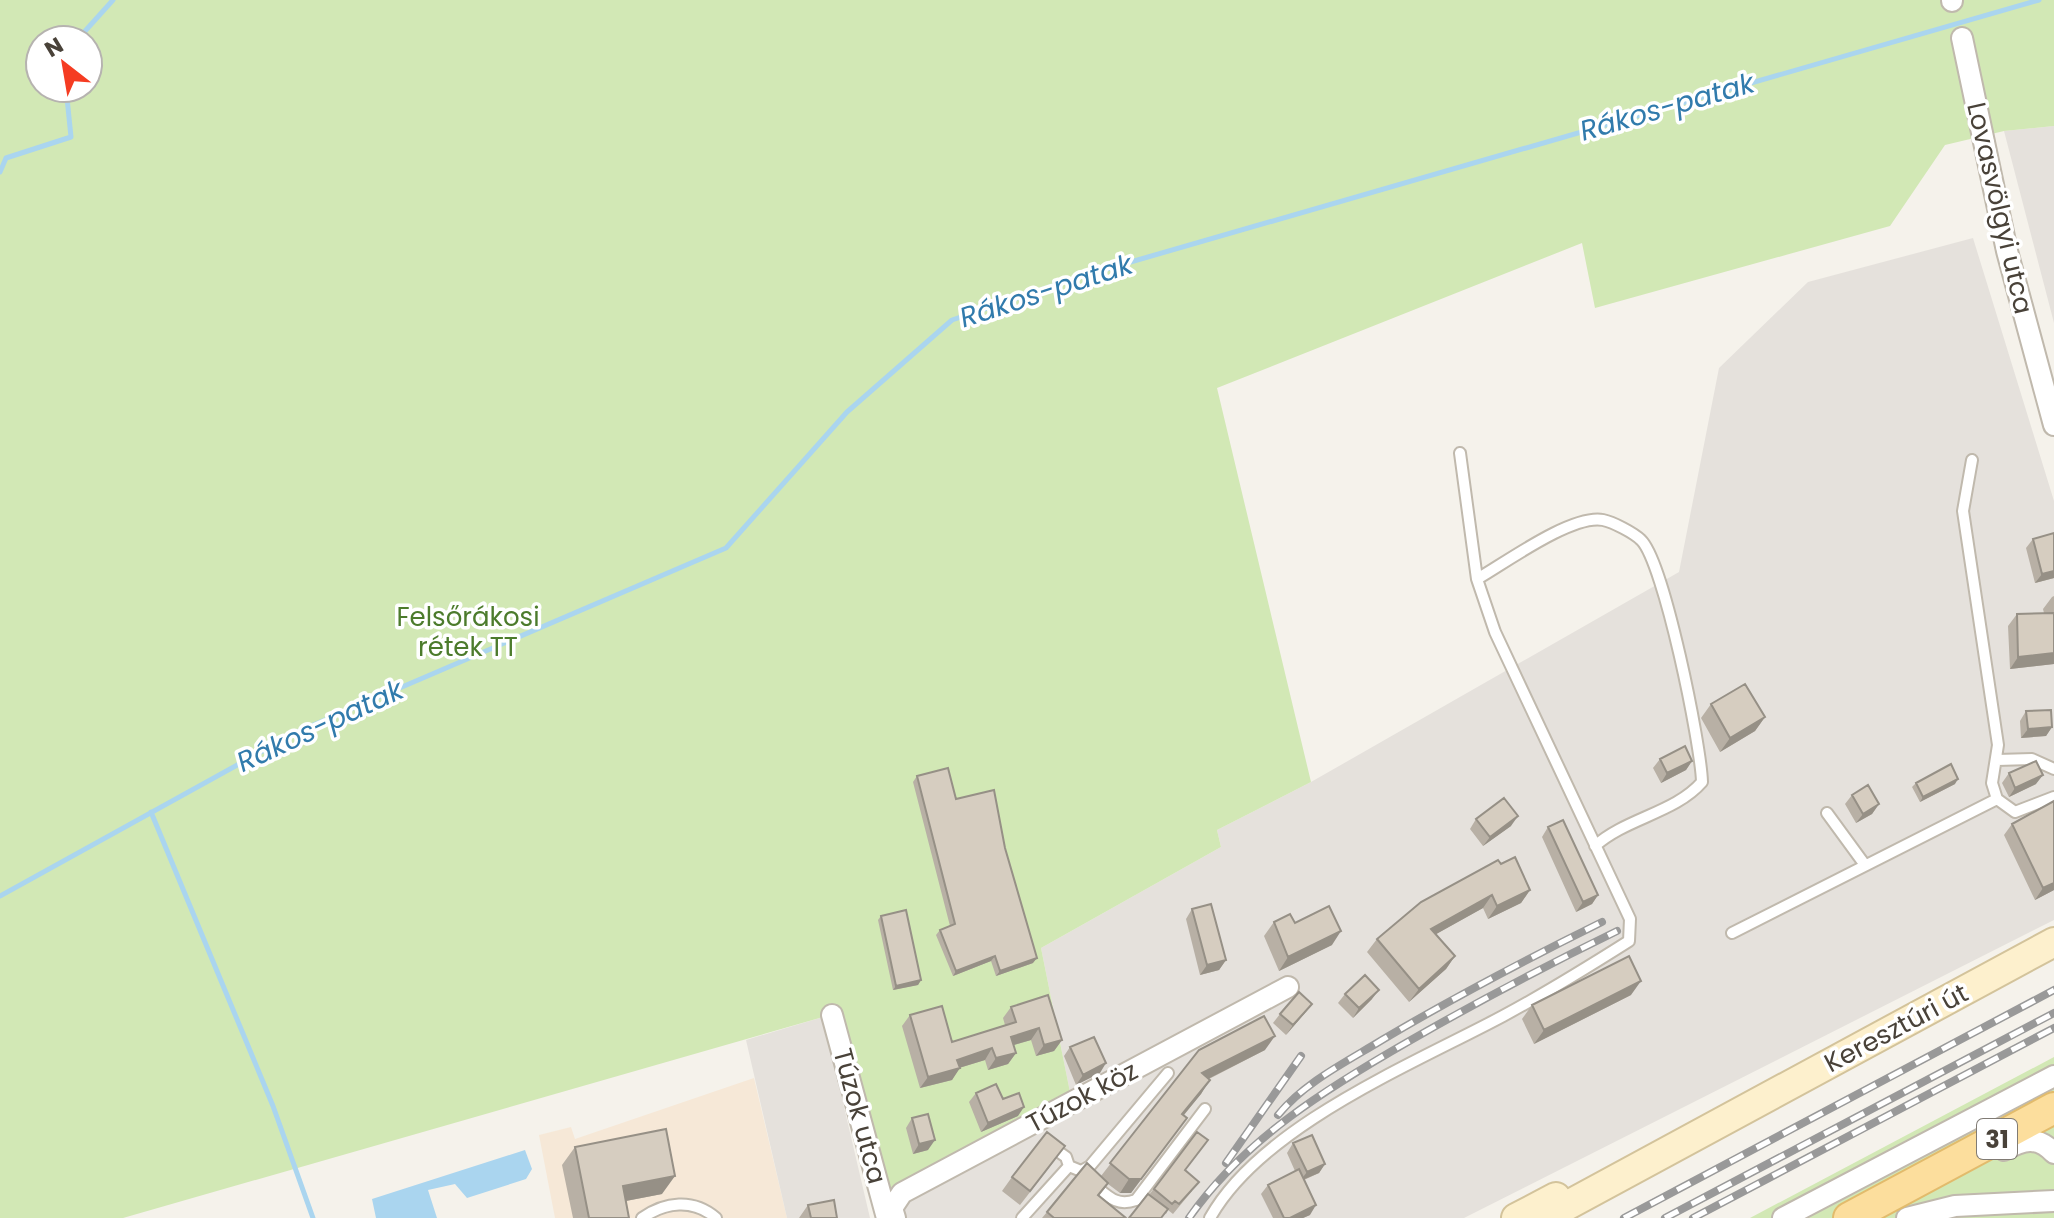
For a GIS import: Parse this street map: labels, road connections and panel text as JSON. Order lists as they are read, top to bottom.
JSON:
{
  "streets": {
    "main road": ["Keresztúri út", "31"],
    "street": ["Lovasvölgyi utca", "Túzok köz", "Túzok utca"]
  },
  "water": ["Rákos-patak"],
  "parks": ["Felsőrákosi rétek TT"],
  "north": "top left"
}
